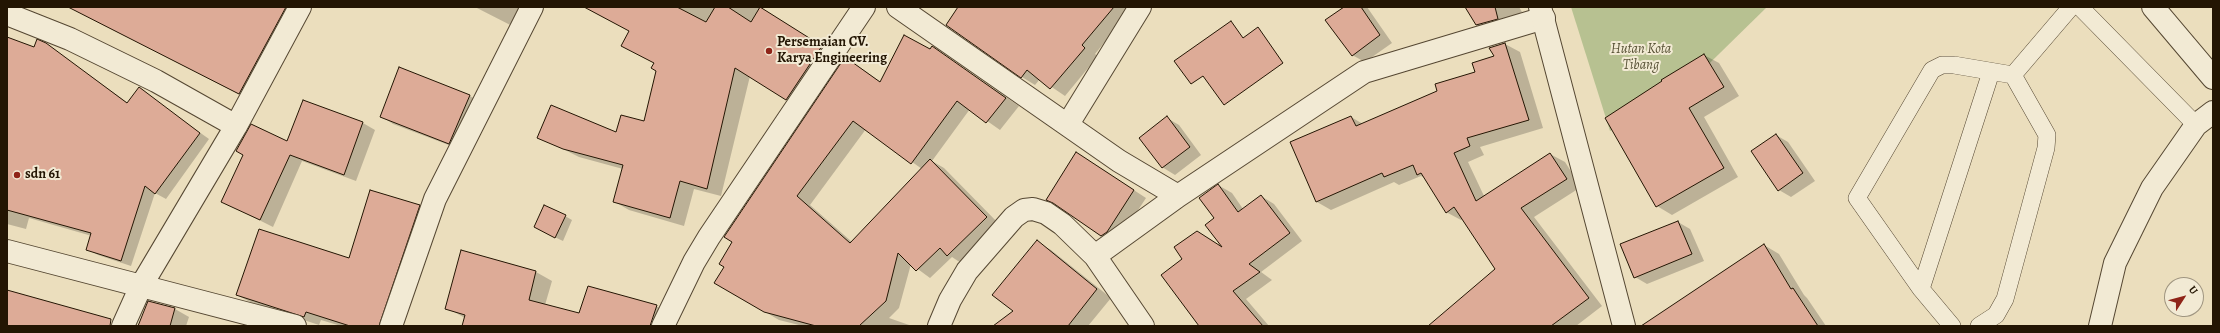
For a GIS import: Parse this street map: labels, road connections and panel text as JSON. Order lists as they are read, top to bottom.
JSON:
{
  "parks": ["Hutan Kota Tibang"],
  "places": ["Persemaian CV. Karya Engineering", "sdn 61"],
  "north": "top right"
}
